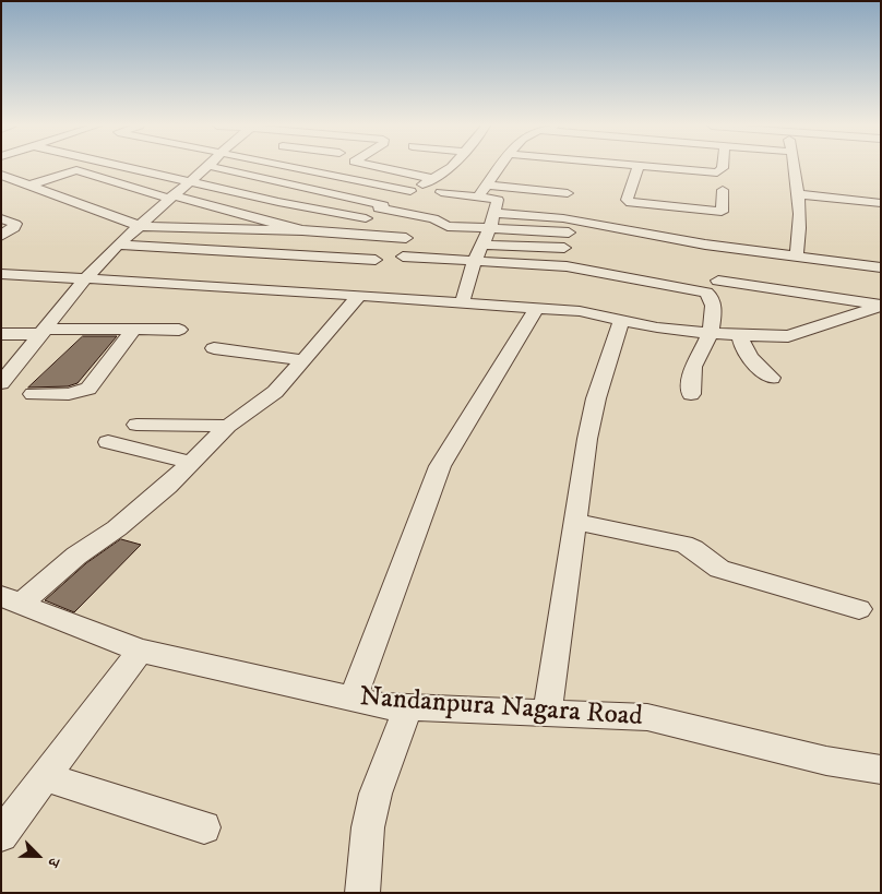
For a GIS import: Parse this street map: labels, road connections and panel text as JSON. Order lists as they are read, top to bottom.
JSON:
{
  "streets": {
    "street": ["Nandanpura Nagara Road"]
  },
  "north": "bottom right"
}
